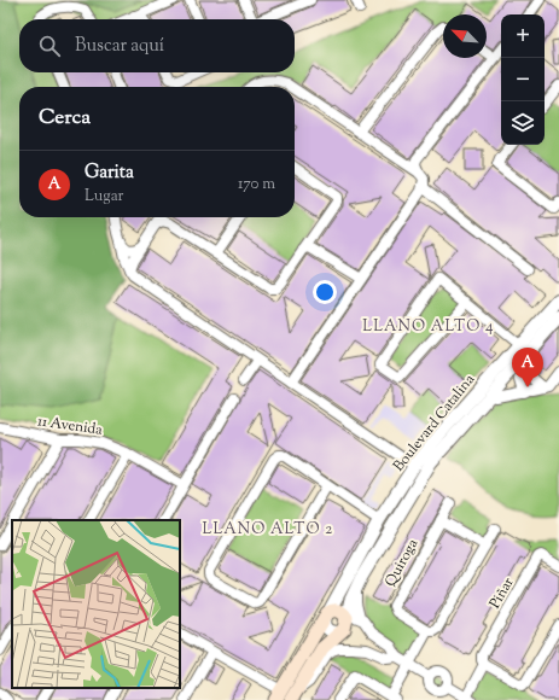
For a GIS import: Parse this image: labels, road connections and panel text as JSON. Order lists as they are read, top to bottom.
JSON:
{
  "streets": {
    "street": [
      "Boulevard Catalina",
      "11 Avenida",
      "Quiroga",
      "Piñar"
    ]
  },
  "districts": ["LLANO ALTO 4", "LLANO ALTO 2"],
  "north": "top left",
  "page": {
    "map_buttons": ["+", "−"],
    "search": "Buscar aquí",
    "heading": "Cerca",
    "list": [
      {
        "mark": "A",
        "name": "Garita",
        "note": "Lugar",
        "value": "170 m"
      }
    ],
    "pins": "A"
  }
}
